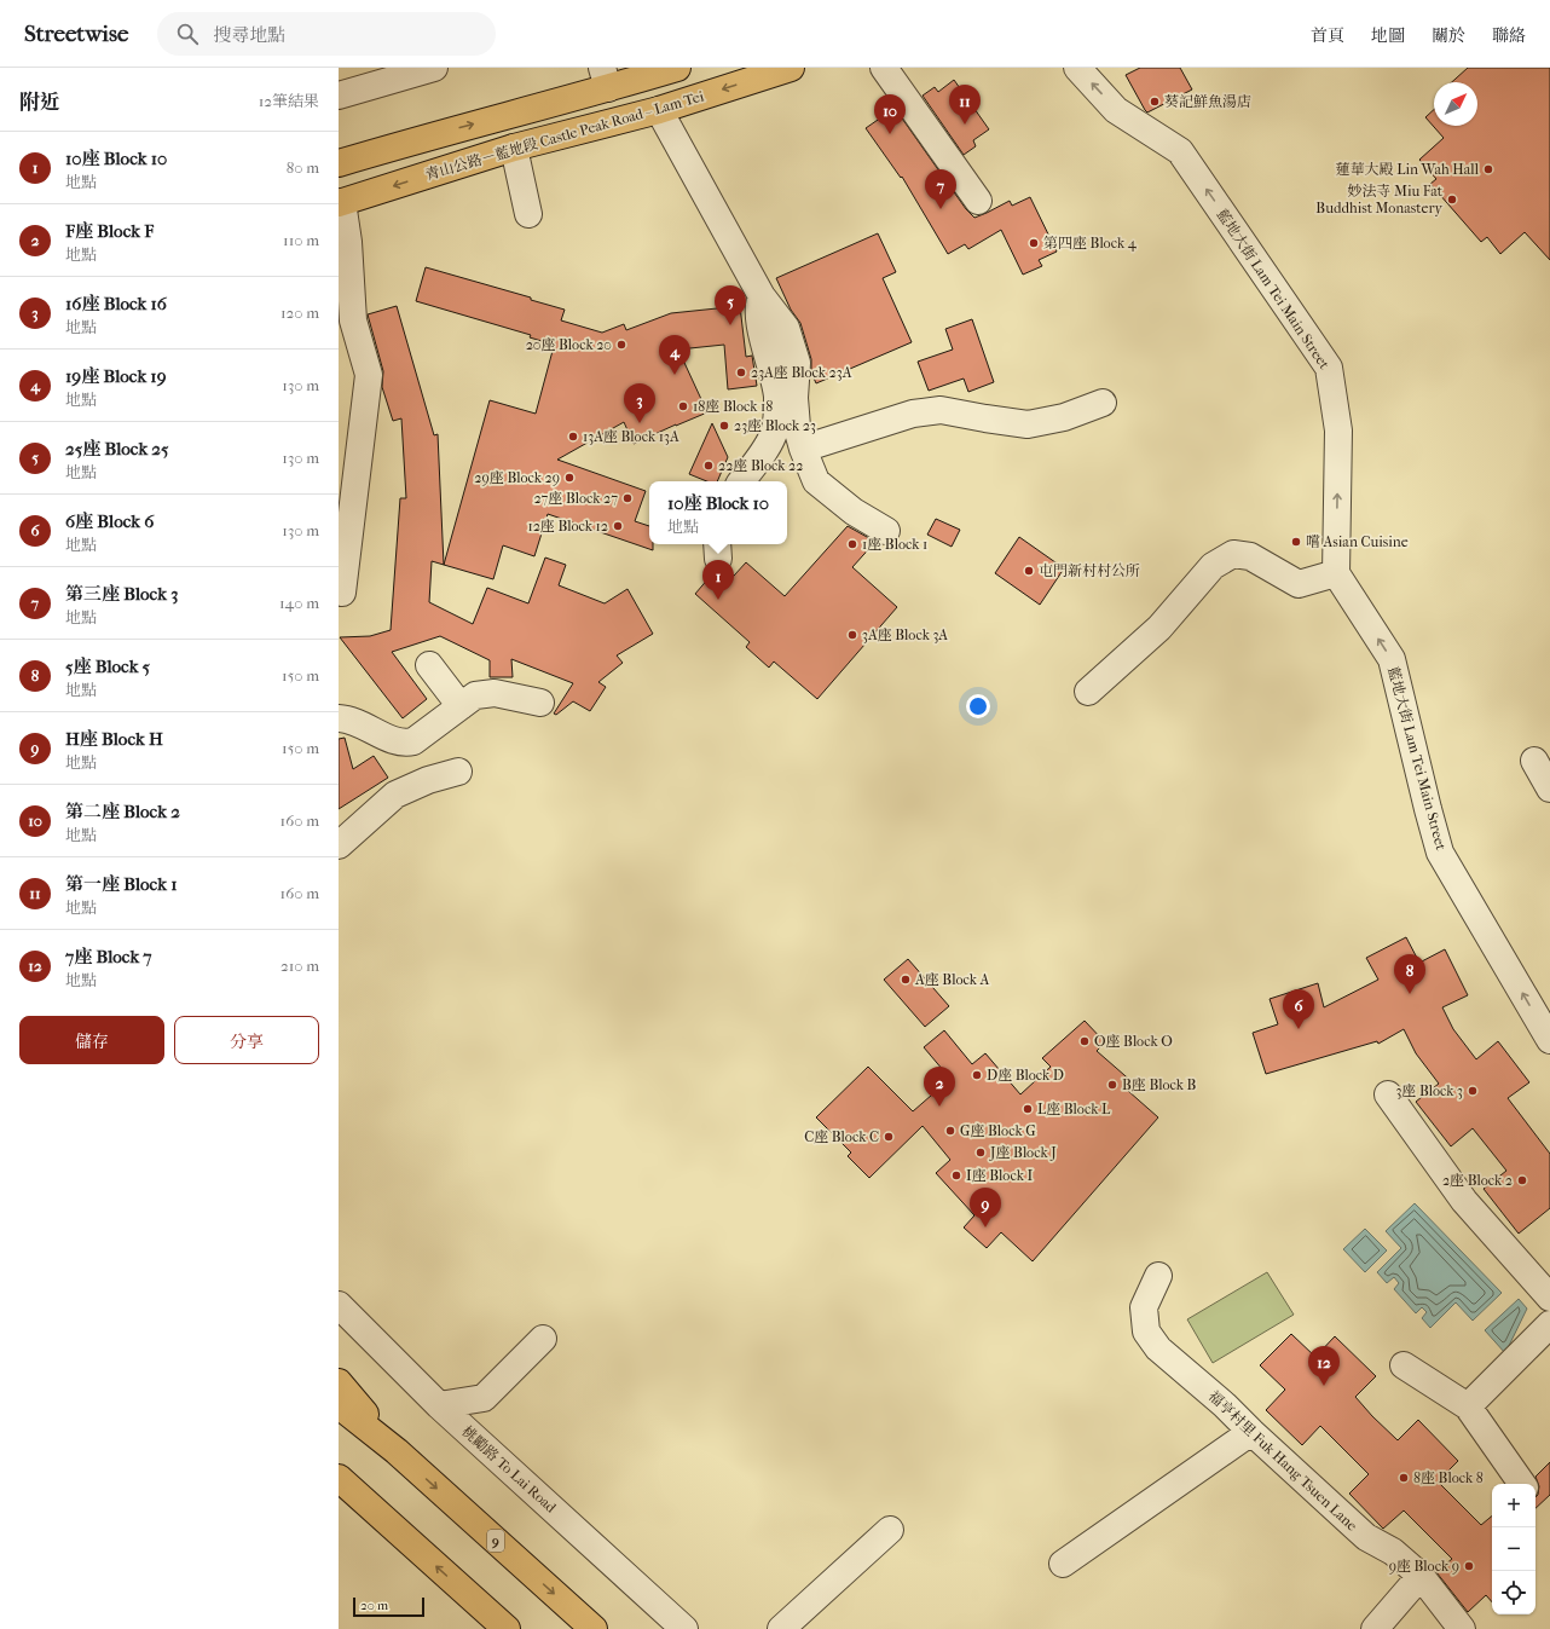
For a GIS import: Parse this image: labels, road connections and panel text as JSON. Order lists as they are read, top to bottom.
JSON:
{
  "streets": {
    "main road": ["青山公路－藍地段 Castle Peak Road – Lam Tei", "9"],
    "street": ["藍地大街 Lam Tei Main Street", "福亨村里 Fuk Hang Tsuen Lane", "桃勵路 To Lai Road"]
  },
  "one_way": ["藍地大街 Lam Tei Main Street"],
  "places": [
    "葵記鮮魚湯店",
    "蓮華大殿 Lin Wah Hall",
    "妙法寺 Miu Fat Buddhist Monastery",
    "第四座 Block 4",
    "20座 Block 20",
    "23A座 Block 23A",
    "18座 Block 18",
    "23座 Block 23",
    "13A座 Block 13A",
    "22座 Block 22",
    "29座 Block 29",
    "27座 Block 27",
    "12座 Block 12",
    "嚐 Asian Cuisine",
    "1座 Block 1",
    "屯門新村村公所",
    "3A座 Block 3A",
    "A座 Block A",
    "O座 Block O",
    "D座 Block D",
    "B座 Block B",
    "3座 Block 3",
    "L座 Block L",
    "G座 Block G",
    "C座 Block C",
    "J座 Block J",
    "I座 Block I",
    "2座 Block 2",
    "8座 Block 8",
    "9座 Block 9"
  ],
  "scale_bar": "20 m",
  "north": "top right",
  "page": {
    "header": "Streetwise",
    "search": "搜尋地點",
    "nav": [
      "首頁",
      "地圖",
      "關於",
      "聯絡"
    ],
    "heading": ["附近", "12筆結果"],
    "pins": [
      "11",
      "10",
      "7",
      "5",
      "4",
      "3",
      "1",
      "8",
      "6",
      "2",
      "9",
      "12"
    ],
    "list": [
      {
        "mark": "1",
        "name": "10座 Block 10",
        "note": "地點",
        "value": "80 m"
      },
      {
        "mark": "2",
        "name": "F座 Block F",
        "note": "地點",
        "value": "110 m"
      },
      {
        "mark": "3",
        "name": "16座 Block 16",
        "note": "地點",
        "value": "120 m"
      },
      {
        "mark": "4",
        "name": "19座 Block 19",
        "note": "地點",
        "value": "130 m"
      },
      {
        "mark": "5",
        "name": "25座 Block 25",
        "note": "地點",
        "value": "130 m"
      },
      {
        "mark": "6",
        "name": "6座 Block 6",
        "note": "地點",
        "value": "130 m"
      },
      {
        "mark": "7",
        "name": "第三座 Block 3",
        "note": "地點",
        "value": "140 m"
      },
      {
        "mark": "8",
        "name": "5座 Block 5",
        "note": "地點",
        "value": "150 m"
      },
      {
        "mark": "9",
        "name": "H座 Block H",
        "note": "地點",
        "value": "150 m"
      },
      {
        "mark": "10",
        "name": "第二座 Block 2",
        "note": "地點",
        "value": "160 m"
      },
      {
        "mark": "11",
        "name": "第一座 Block 1",
        "note": "地點",
        "value": "160 m"
      },
      {
        "mark": "12",
        "name": "7座 Block 7",
        "note": "地點",
        "value": "210 m"
      }
    ],
    "popup": ["10座 Block 10", "地點"],
    "buttons": ["儲存", "分享"],
    "map_buttons": ["+", "−"],
    "scale": "20 m"
  }
}
